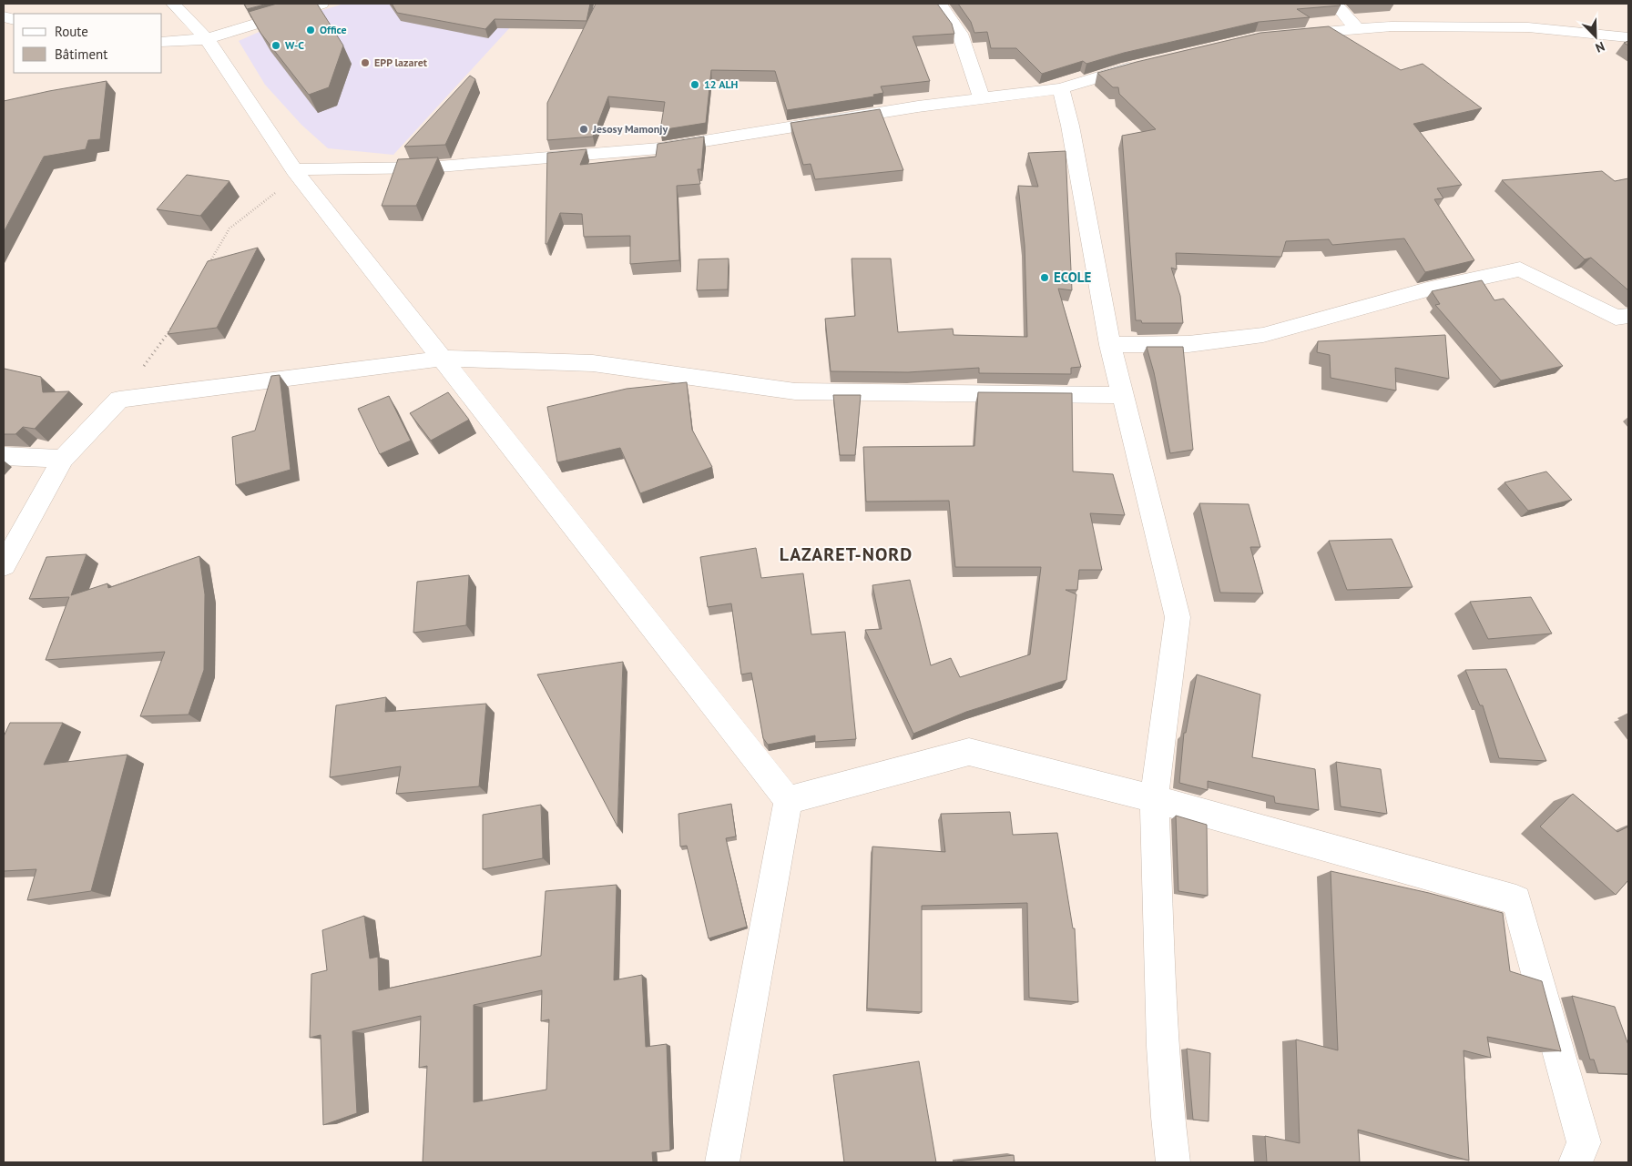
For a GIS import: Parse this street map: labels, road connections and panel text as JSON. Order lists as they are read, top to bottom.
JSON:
{
  "districts": ["LAZARET-NORD"],
  "places": [
    "Office",
    "W-C",
    "EPP lazaret",
    "12 ALH",
    "Jesosy Mamonjy",
    "ECOLE"
  ],
  "legend": ["Route", "Bâtiment"],
  "north": "bottom right"
}
